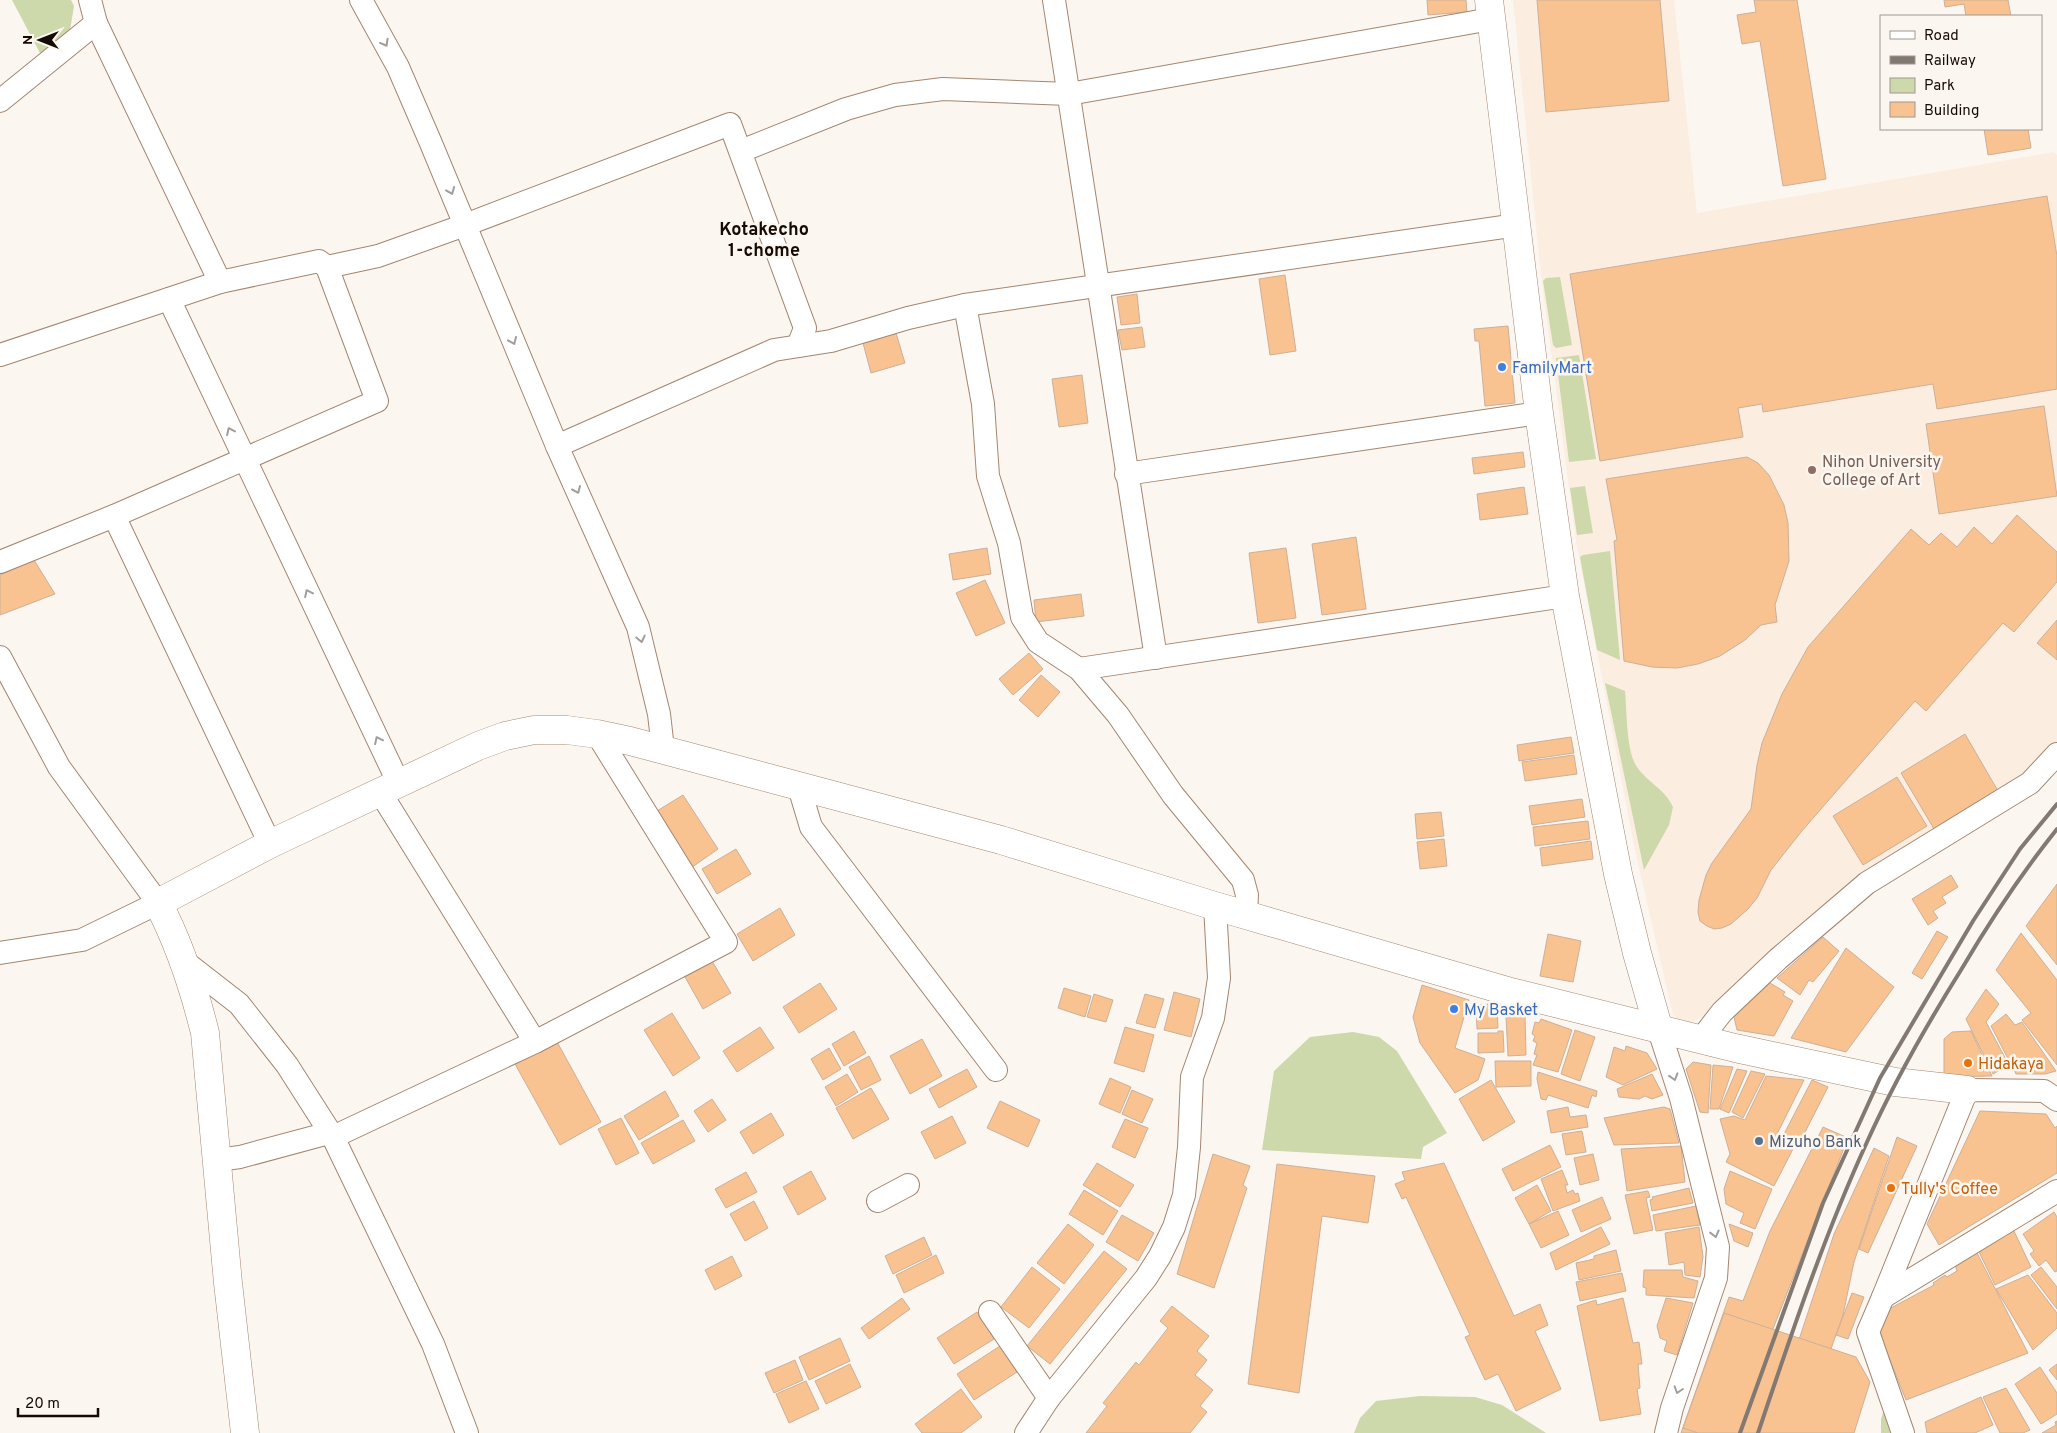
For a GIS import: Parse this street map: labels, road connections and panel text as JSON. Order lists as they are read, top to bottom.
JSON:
{
  "districts": ["Kotakecho 1-chome"],
  "places": [
    "FamilyMart",
    "Nihon University College of Art",
    "My Basket",
    "Hidakaya",
    "Mizuho Bank",
    "Tully's Coffee"
  ],
  "legend": [
    "Road",
    "Railway",
    "Park",
    "Building"
  ],
  "scale_bar": "20 m",
  "north": "left"
}
